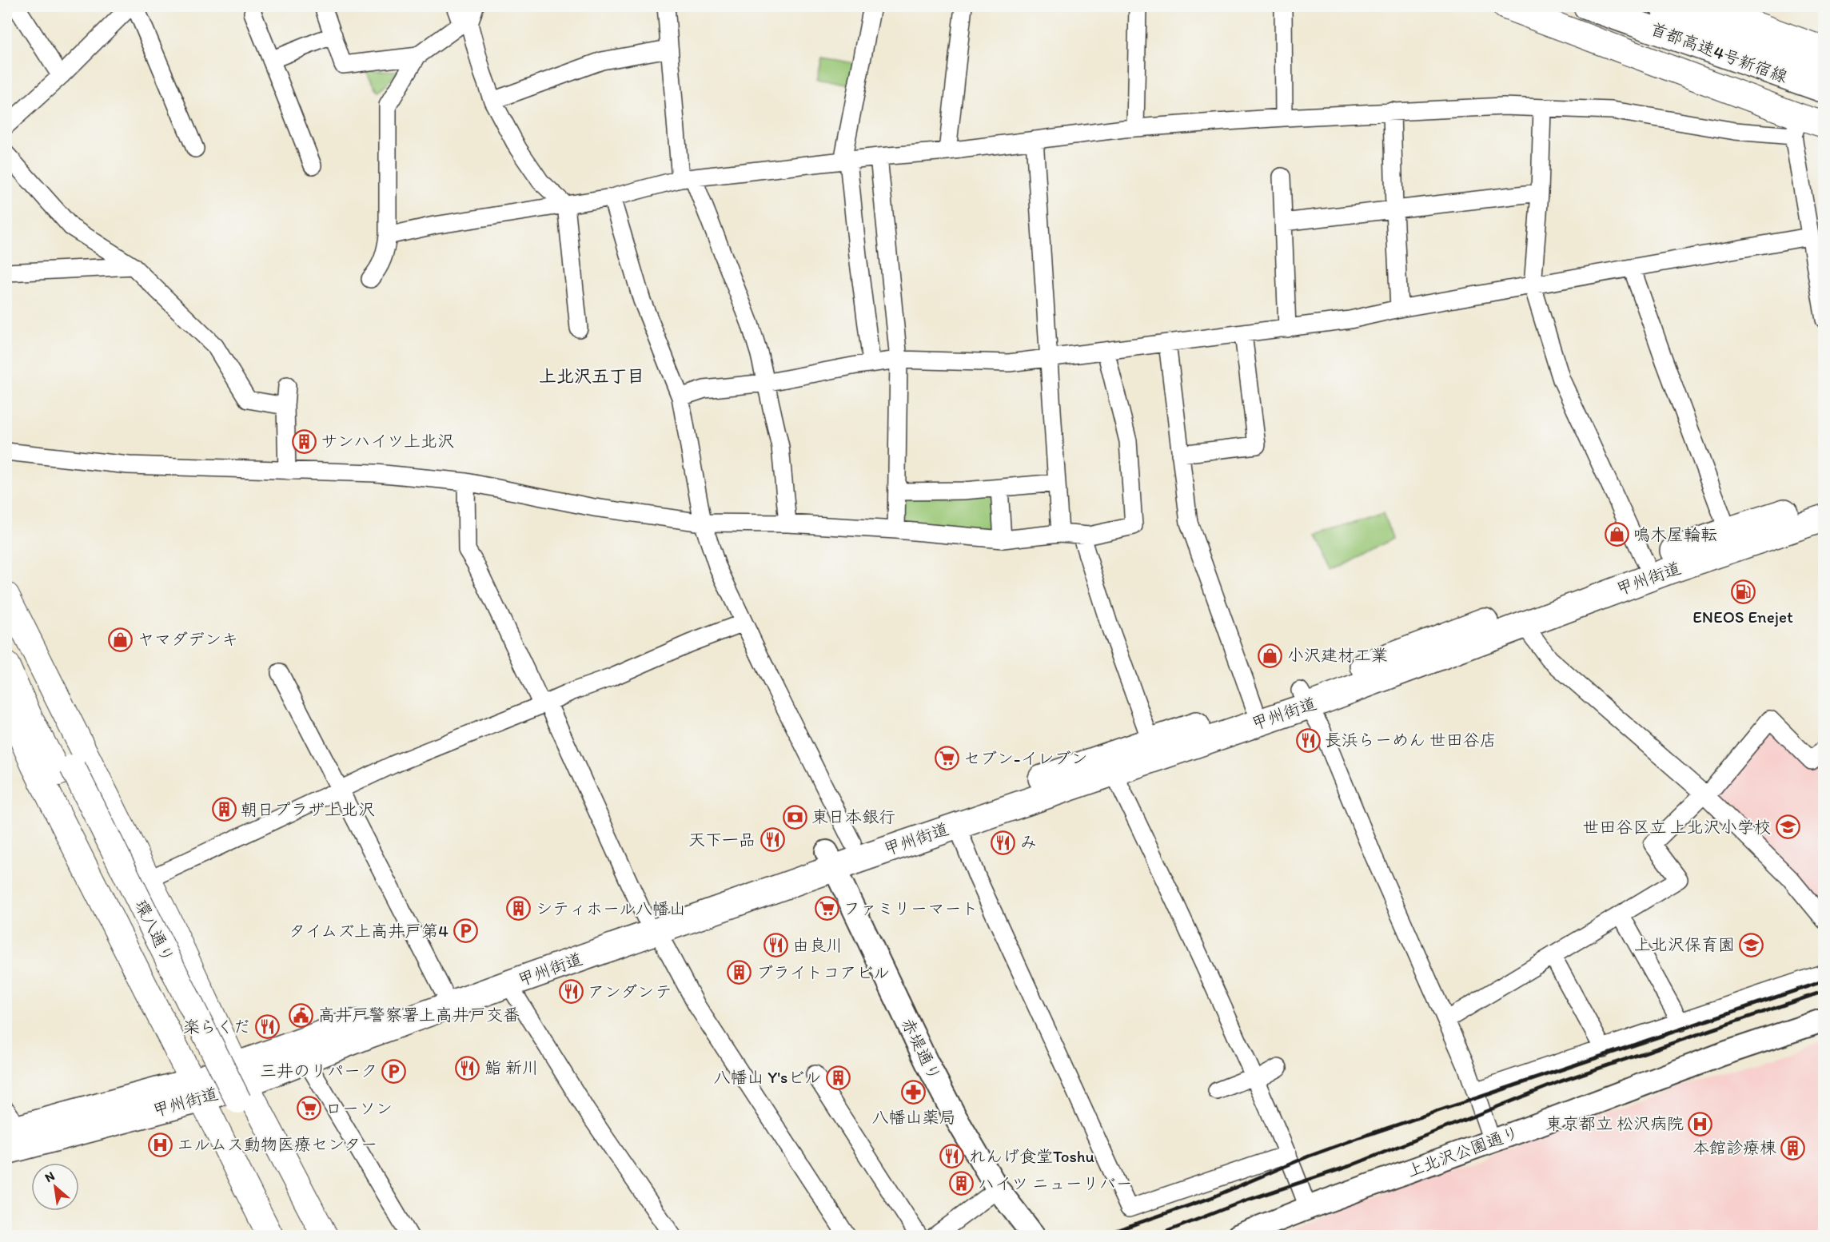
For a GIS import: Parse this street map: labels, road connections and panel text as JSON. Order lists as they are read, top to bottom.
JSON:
{
  "streets": {
    "highway": ["首都高速4号新宿線", "甲州街道"],
    "main road": ["環八通り"],
    "street": ["赤堤通り", "上北沢公園通り"]
  },
  "crossings": [
    ["甲州街道", "赤堤通り"]
  ],
  "districts": ["上北沢五丁目"],
  "places": {
    "building": [
      "サンハイツ上北沢",
      "朝日プラザ上北沢",
      "シティホール八幡山",
      "ブライトコアビル",
      "八幡山 Y'sビル",
      "本館診療棟",
      "ハイツ ニューリバー"
    ],
    "shop": ["鳴木屋輪転", "ヤマダデンキ", "小沢建材工業"],
    "fuel station": ["ENEOS Enejet"],
    "restaurant": [
      "長浜らーめん 世田谷店",
      "天下一品",
      "み",
      "由良川",
      "アンダンテ",
      "楽らくだ",
      "鮨 新川",
      "れんげ食堂Toshu"
    ],
    "supermarket": ["セブン-イレブン", "ファミリーマート", "ローソン"],
    "bank": ["東日本銀行"],
    "school or university": ["世田谷区立 上北沢小学校", "上北沢保育園"],
    "parking": ["タイムズ上高井戸第4", "三井のリパーク"],
    "public building": ["高井戸警察署上高井戸交番"],
    "pharmacy": ["八幡山薬局"],
    "hospital": ["東京都立 松沢病院", "エルムス動物医療センター"]
  },
  "north": "top left"
}
